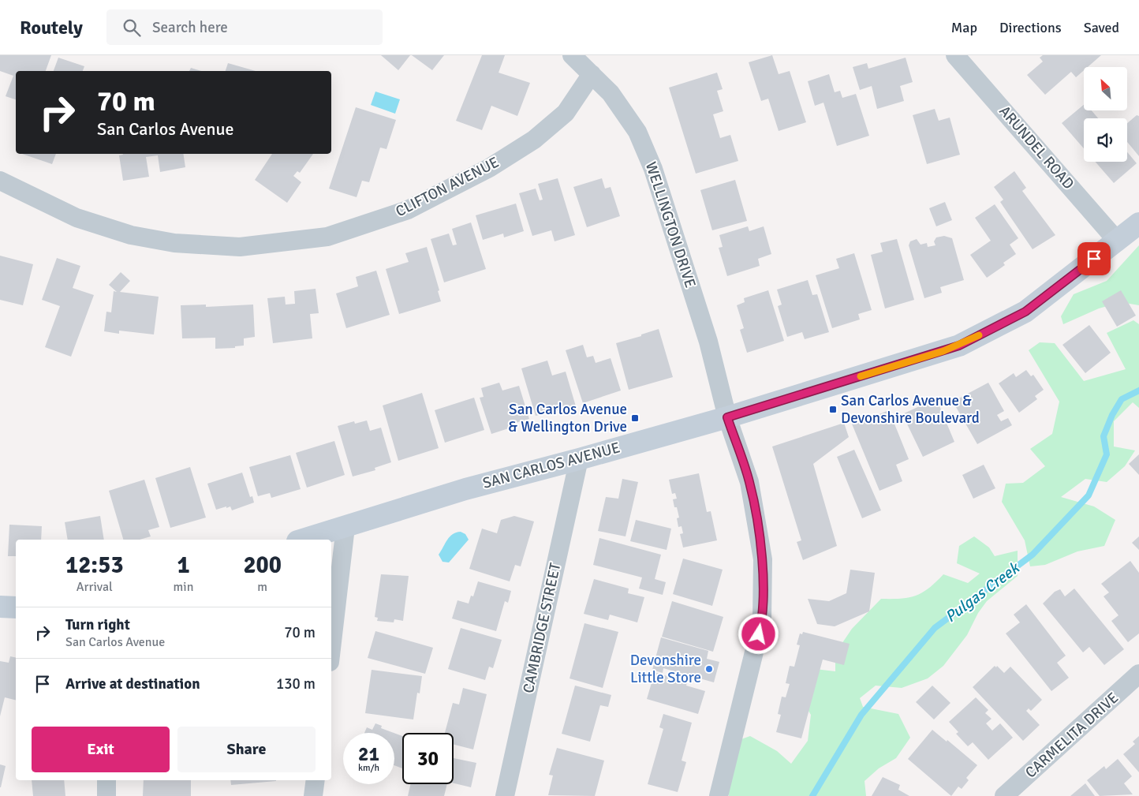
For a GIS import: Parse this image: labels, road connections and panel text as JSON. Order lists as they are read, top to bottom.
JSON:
{
  "streets": {
    "main road": ["SAN CARLOS AVENUE"],
    "street": [
      "ARUNDEL ROAD",
      "CLIFTON AVENUE",
      "WELLINGTON DRIVE",
      "CAMBRIDGE STREET",
      "CARMELITA DRIVE"
    ]
  },
  "crossings": [
    ["ARUNDEL ROAD", "SAN CARLOS AVENUE"],
    ["CLIFTON AVENUE", "WELLINGTON DRIVE"],
    ["WELLINGTON DRIVE", "SAN CARLOS AVENUE"],
    ["SAN CARLOS AVENUE", "CAMBRIDGE STREET"]
  ],
  "water": ["Pulgas Creek"],
  "places": {
    "transit": ["San Carlos Avenue & Devonshire Boulevard", "San Carlos Avenue & Wellington Drive"],
    "other": ["Devonshire Little Store"]
  },
  "north": "top left",
  "page": {
    "header": "Routely",
    "search": "Search here",
    "nav": ["Map", "Directions", "Saved"],
    "turn": ["70 m", "San Carlos Avenue"],
    "eta": [
      "12:53",
      "Arrival",
      "1",
      "min",
      "200",
      "m"
    ],
    "list": [
      {
        "name": "Turn right",
        "note": "San Carlos Avenue",
        "value": "70 m"
      },
      {
        "name": "Arrive at destination",
        "value": "130 m"
      }
    ],
    "buttons": ["Exit", "Share"],
    "speed": "21 km/h",
    "limit": "30"
  }
}
